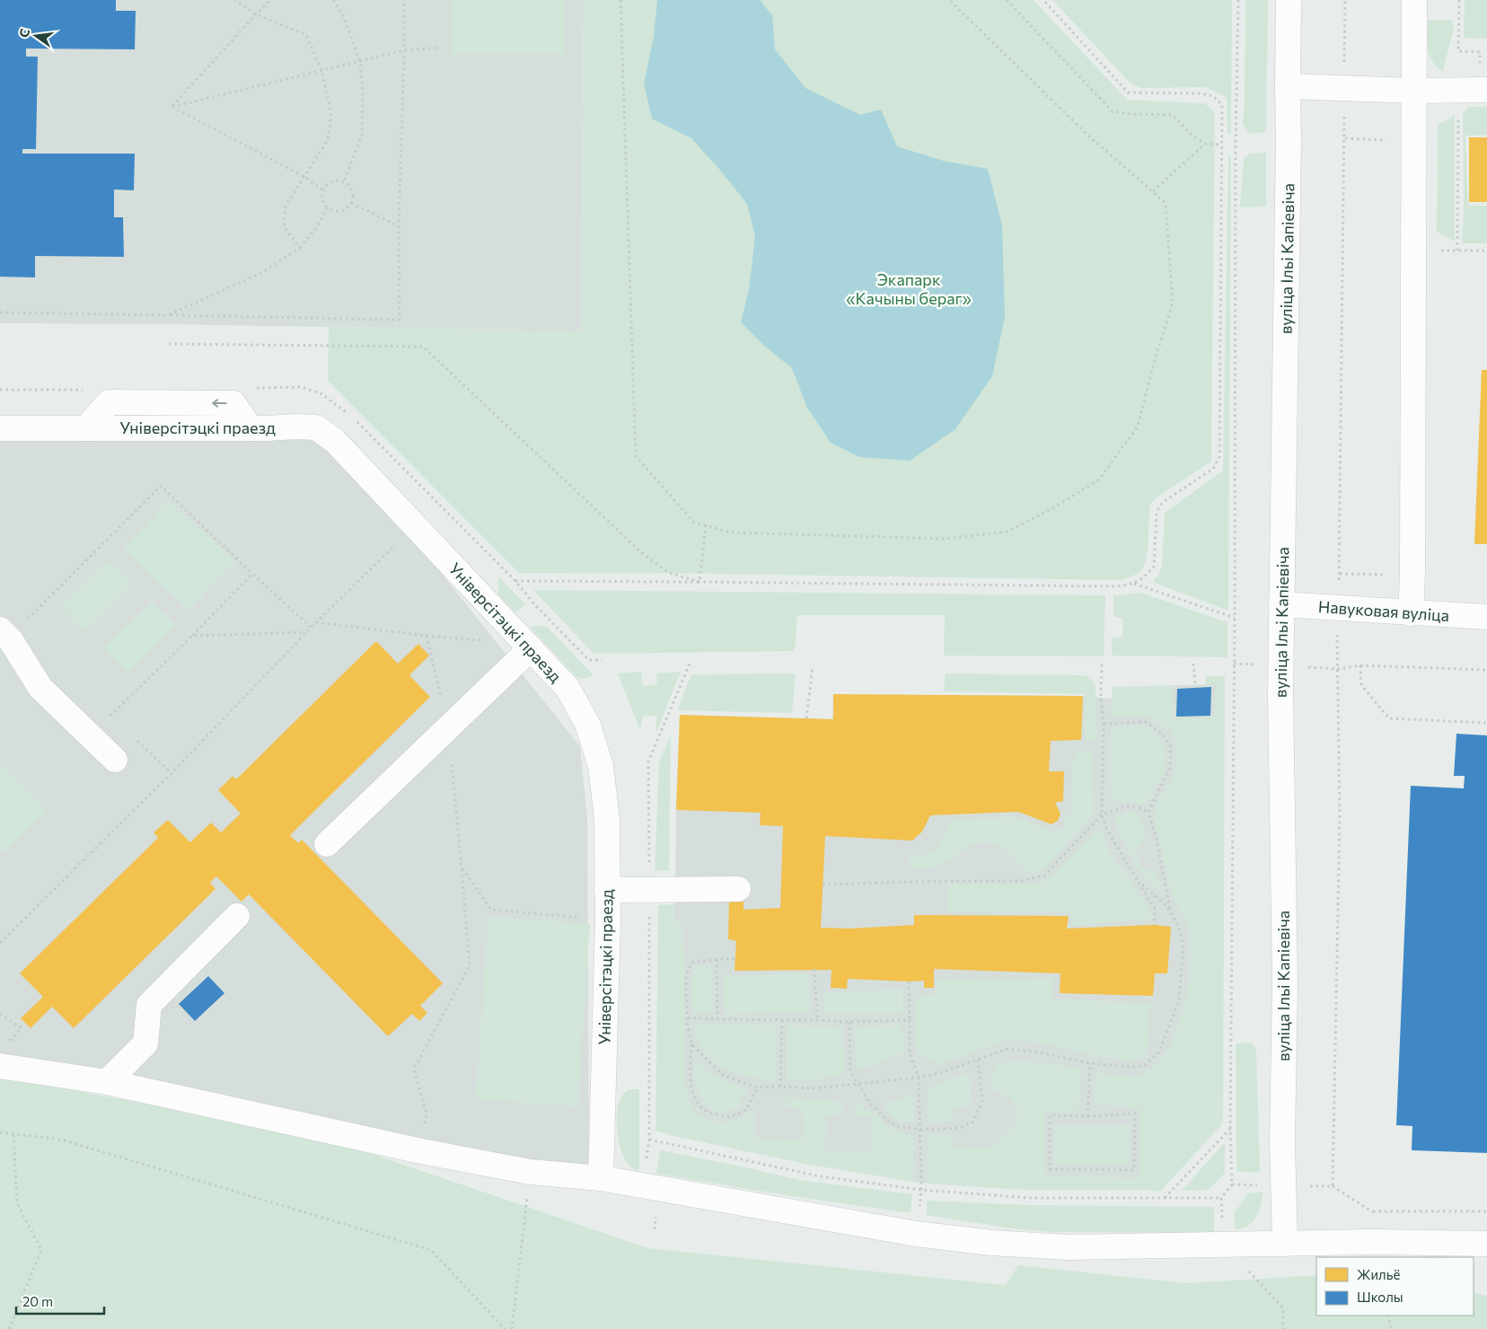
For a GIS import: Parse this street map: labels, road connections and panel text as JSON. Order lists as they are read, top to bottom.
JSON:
{
  "streets": {
    "street": ["вуліца Ільі Капіевіча", "Універсітэцкі праезд", "Навуковая вуліца"]
  },
  "crossings": [
    ["вуліца Ільі Капіевіча", "Навуковая вуліца"]
  ],
  "parks": ["Экапарк «Качыны бераг»"],
  "legend": ["Жильё", "Школы"],
  "scale_bar": "20 m",
  "north": "left"
}
